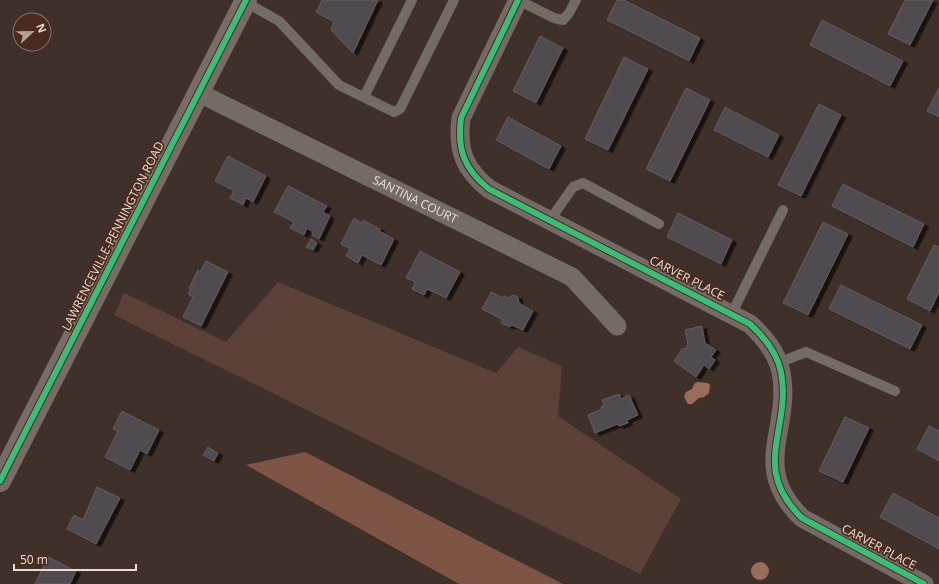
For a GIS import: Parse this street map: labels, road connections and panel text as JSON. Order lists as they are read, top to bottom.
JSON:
{
  "streets": {
    "street": ["SANTINA COURT", "LAWRENCEVILLE-PENNINGTON ROAD", "CARVER PLACE"]
  },
  "crossings": [
    ["SANTINA COURT", "LAWRENCEVILLE-PENNINGTON ROAD"]
  ],
  "scale_bar": "50 m",
  "north": "right"
}
